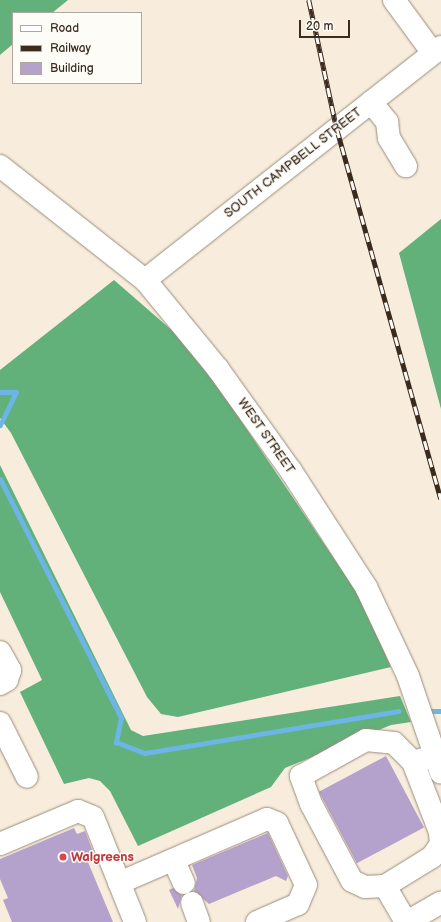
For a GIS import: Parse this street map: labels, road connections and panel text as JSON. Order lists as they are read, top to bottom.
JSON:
{
  "streets": {
    "street": ["SOUTH CAMPBELL STREET", "WEST STREET"]
  },
  "crossings": [
    ["SOUTH CAMPBELL STREET", "WEST STREET"]
  ],
  "places": ["Walgreens"],
  "legend": ["Road", "Railway", "Building"],
  "scale_bar": "20 m"
}
